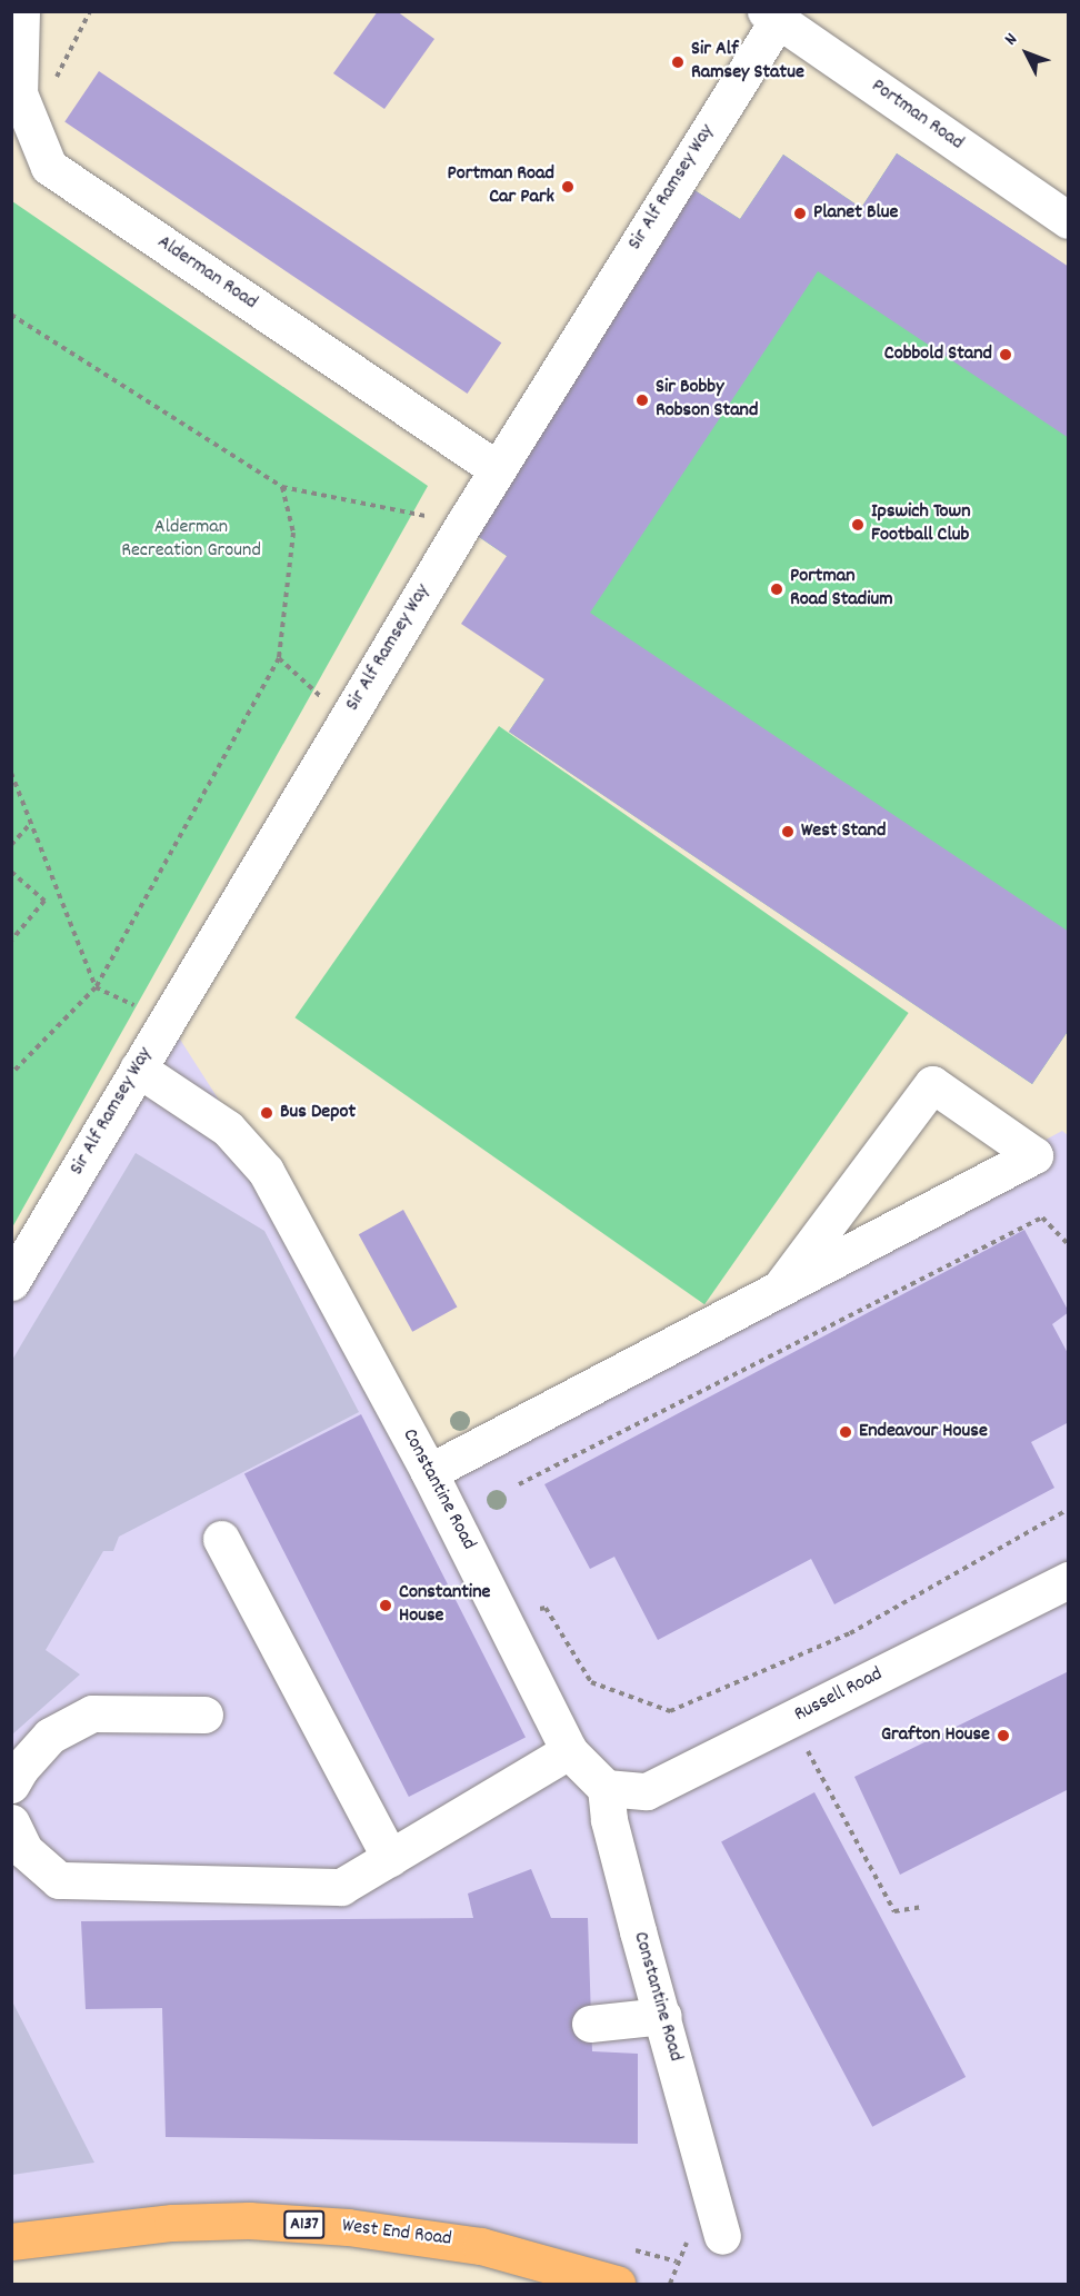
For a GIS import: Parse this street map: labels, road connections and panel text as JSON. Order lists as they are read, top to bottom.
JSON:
{
  "streets": {
    "main road": ["A137", "West End Road"],
    "street": [
      "Portman Road",
      "Sir Alf Ramsey Way",
      "Alderman Road",
      "Constantine Road",
      "Russell Road"
    ]
  },
  "crossings": [
    ["Portman Road", "Sir Alf Ramsey Way"],
    ["Sir Alf Ramsey Way", "Alderman Road"],
    ["Sir Alf Ramsey Way", "Constantine Road"],
    ["Constantine Road", "Russell Road"]
  ],
  "parks": ["Alderman Recreation Ground"],
  "places": [
    "Sir Alf Ramsey Statue",
    "Portman Road Car Park",
    "Planet Blue",
    "Cobbold Stand",
    "Sir Bobby Robson Stand",
    "Ipswich Town Football Club",
    "Portman Road Stadium",
    "West Stand",
    "Bus Depot",
    "Endeavour House",
    "Constantine House",
    "Grafton House"
  ],
  "north": "top left"
}
